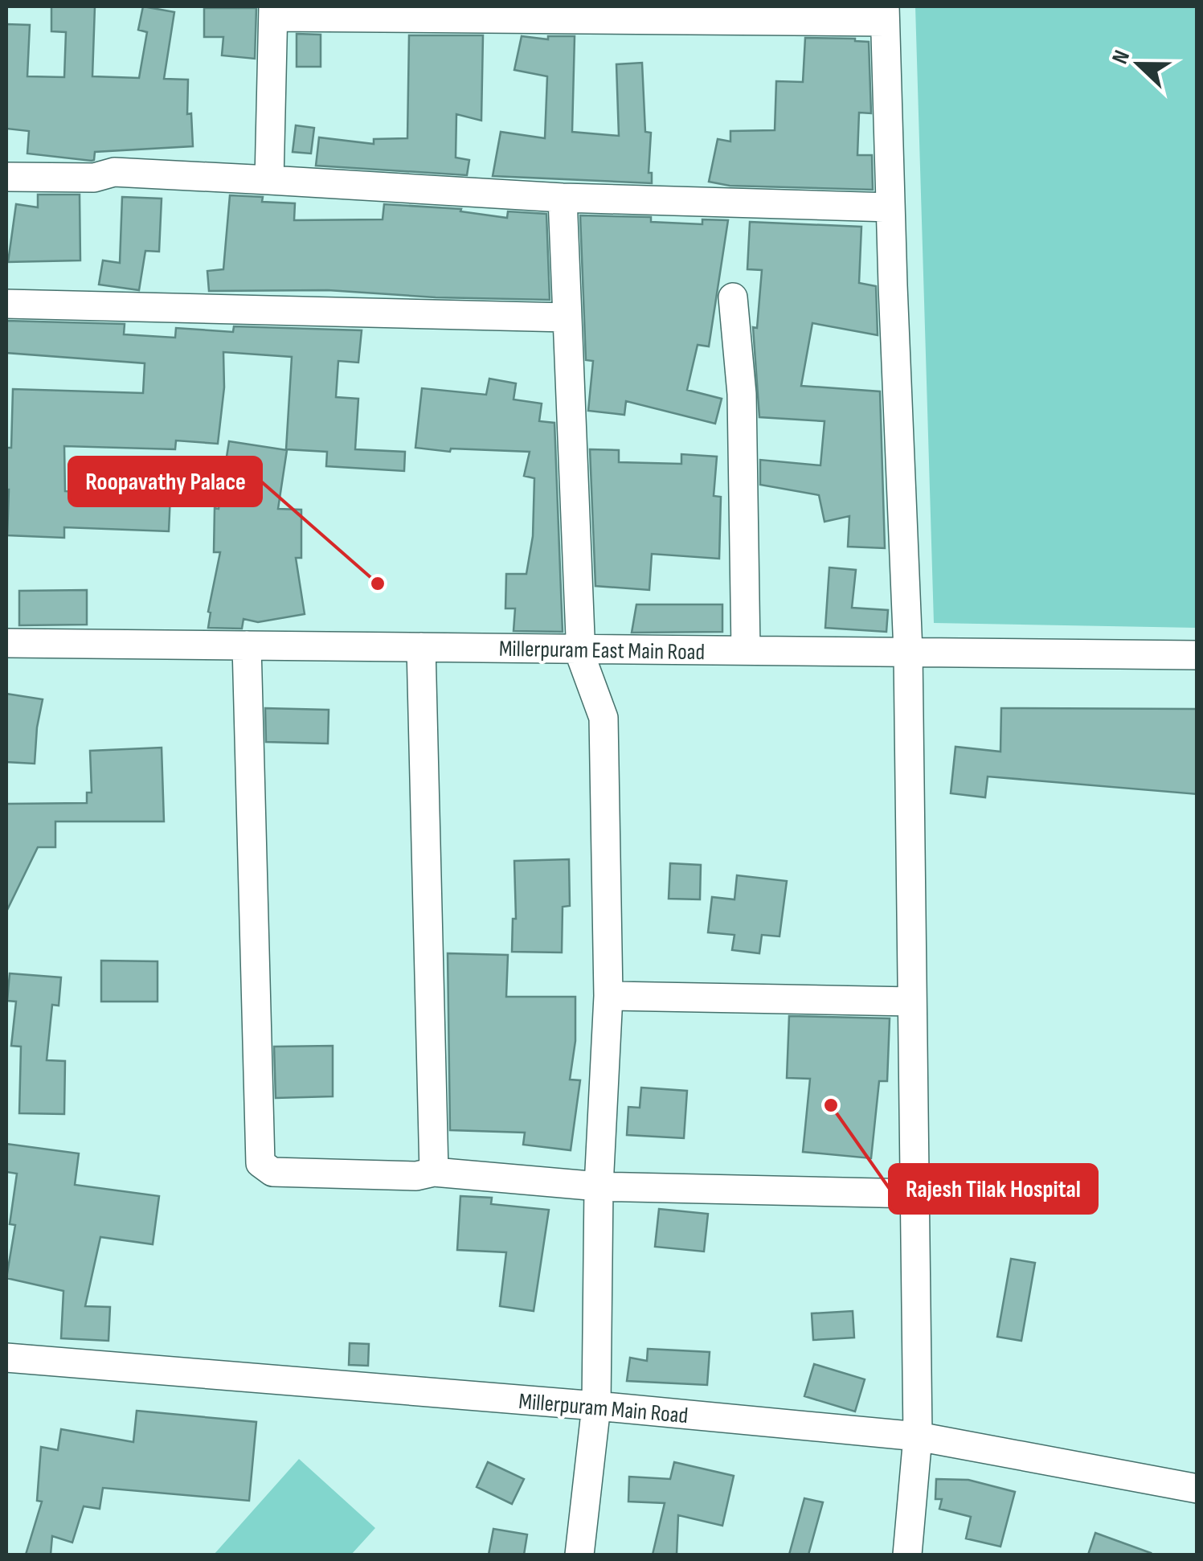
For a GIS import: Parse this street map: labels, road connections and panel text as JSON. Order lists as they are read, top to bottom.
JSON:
{
  "streets": {
    "street": ["Millerpuram East Main Road", "Millerpuram Main Road"]
  },
  "places": ["Roopavathy Palace", "Rajesh Tilak Hospital"],
  "north": "left"
}
